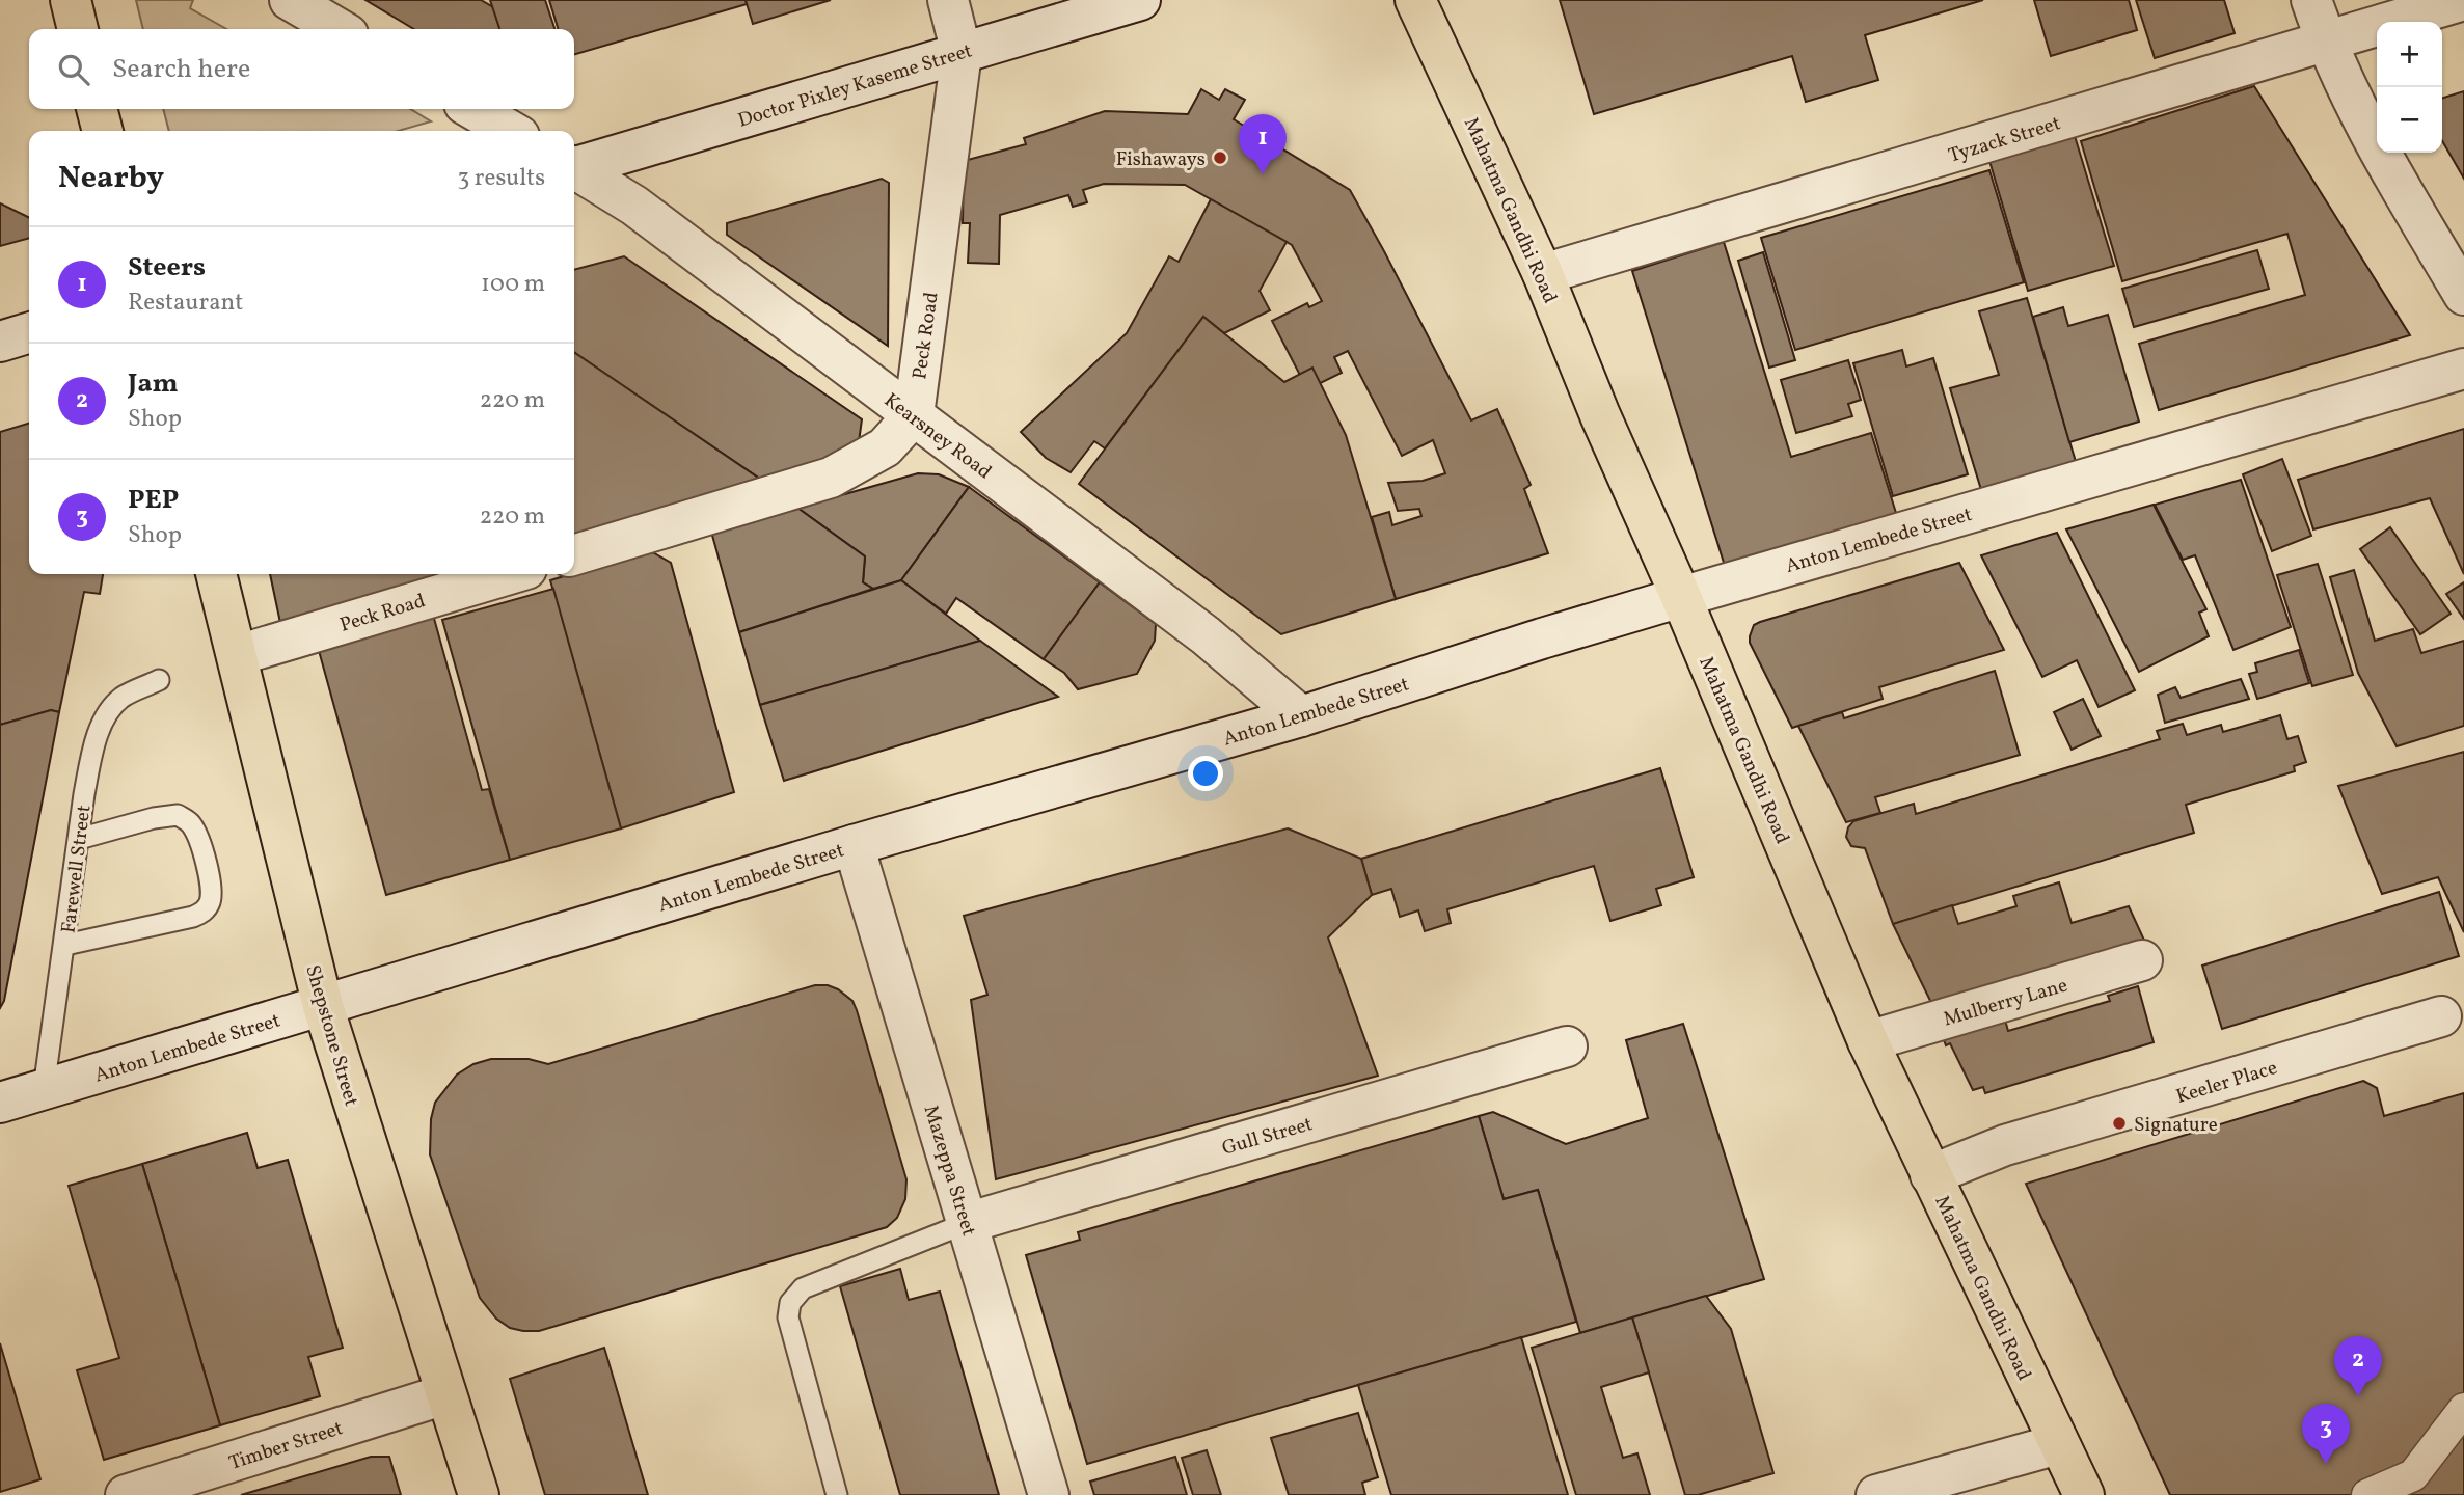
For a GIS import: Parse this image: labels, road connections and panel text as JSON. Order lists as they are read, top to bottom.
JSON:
{
  "streets": {
    "main road": ["Mahatma Gandhi Road", "Shepstone Street"],
    "street": [
      "Doctor Pixley Kaseme Street",
      "Tyzack Street",
      "Peck Road",
      "Kearsney Road",
      "Anton Lembede Street",
      "Mulberry Lane",
      "Keeler Place",
      "Gull Street",
      "Mazeppa Street",
      "Timber Street"
    ],
    "lane": ["Farewell Street"]
  },
  "crossings": [
    ["Doctor Pixley Kaseme Street", "Peck Road"],
    ["Tyzack Street", "Mahatma Gandhi Road"],
    ["Mahatma Gandhi Road", "Anton Lembede Street"],
    ["Mahatma Gandhi Road", "Mulberry Lane"],
    ["Mahatma Gandhi Road", "Keeler Place"],
    ["Peck Road", "Kearsney Road"],
    ["Peck Road", "Shepstone Street"],
    ["Kearsney Road", "Anton Lembede Street"],
    ["Anton Lembede Street", "Farewell Street"],
    ["Anton Lembede Street", "Shepstone Street"],
    ["Anton Lembede Street", "Mazeppa Street"],
    ["Shepstone Street", "Timber Street"],
    ["Gull Street", "Mazeppa Street"]
  ],
  "places": ["Fishaways", "Signature"],
  "page": {
    "map_buttons": ["+", "−"],
    "search": "Search here",
    "pins": ["1", "2", "3"],
    "heading": ["Nearby", "3 results"],
    "list": [
      {
        "mark": "1",
        "name": "Steers",
        "note": "Restaurant",
        "value": "100 m"
      },
      {
        "mark": "2",
        "name": "Jam",
        "note": "Shop",
        "value": "220 m"
      },
      {
        "mark": "3",
        "name": "PEP",
        "note": "Shop",
        "value": "220 m"
      }
    ]
  }
}
